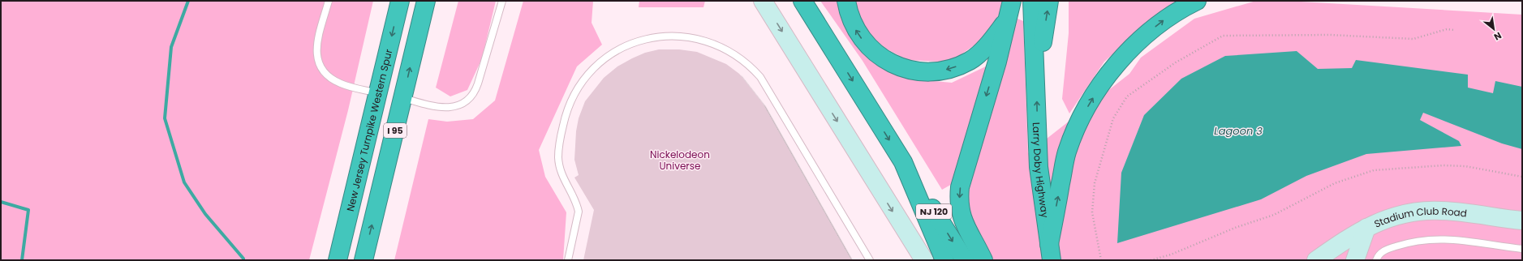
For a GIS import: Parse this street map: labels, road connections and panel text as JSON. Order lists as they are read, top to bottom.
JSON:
{
  "streets": {
    "highway": [
      "New Jersey Turnpike Western Spur",
      "I 95",
      "Larry Doby Highway",
      "NJ 120"
    ],
    "street": ["Stadium Club Road"]
  },
  "water": ["Lagoon 3"],
  "parks": ["Nickelodeon Universe"],
  "north": "bottom right"
}
